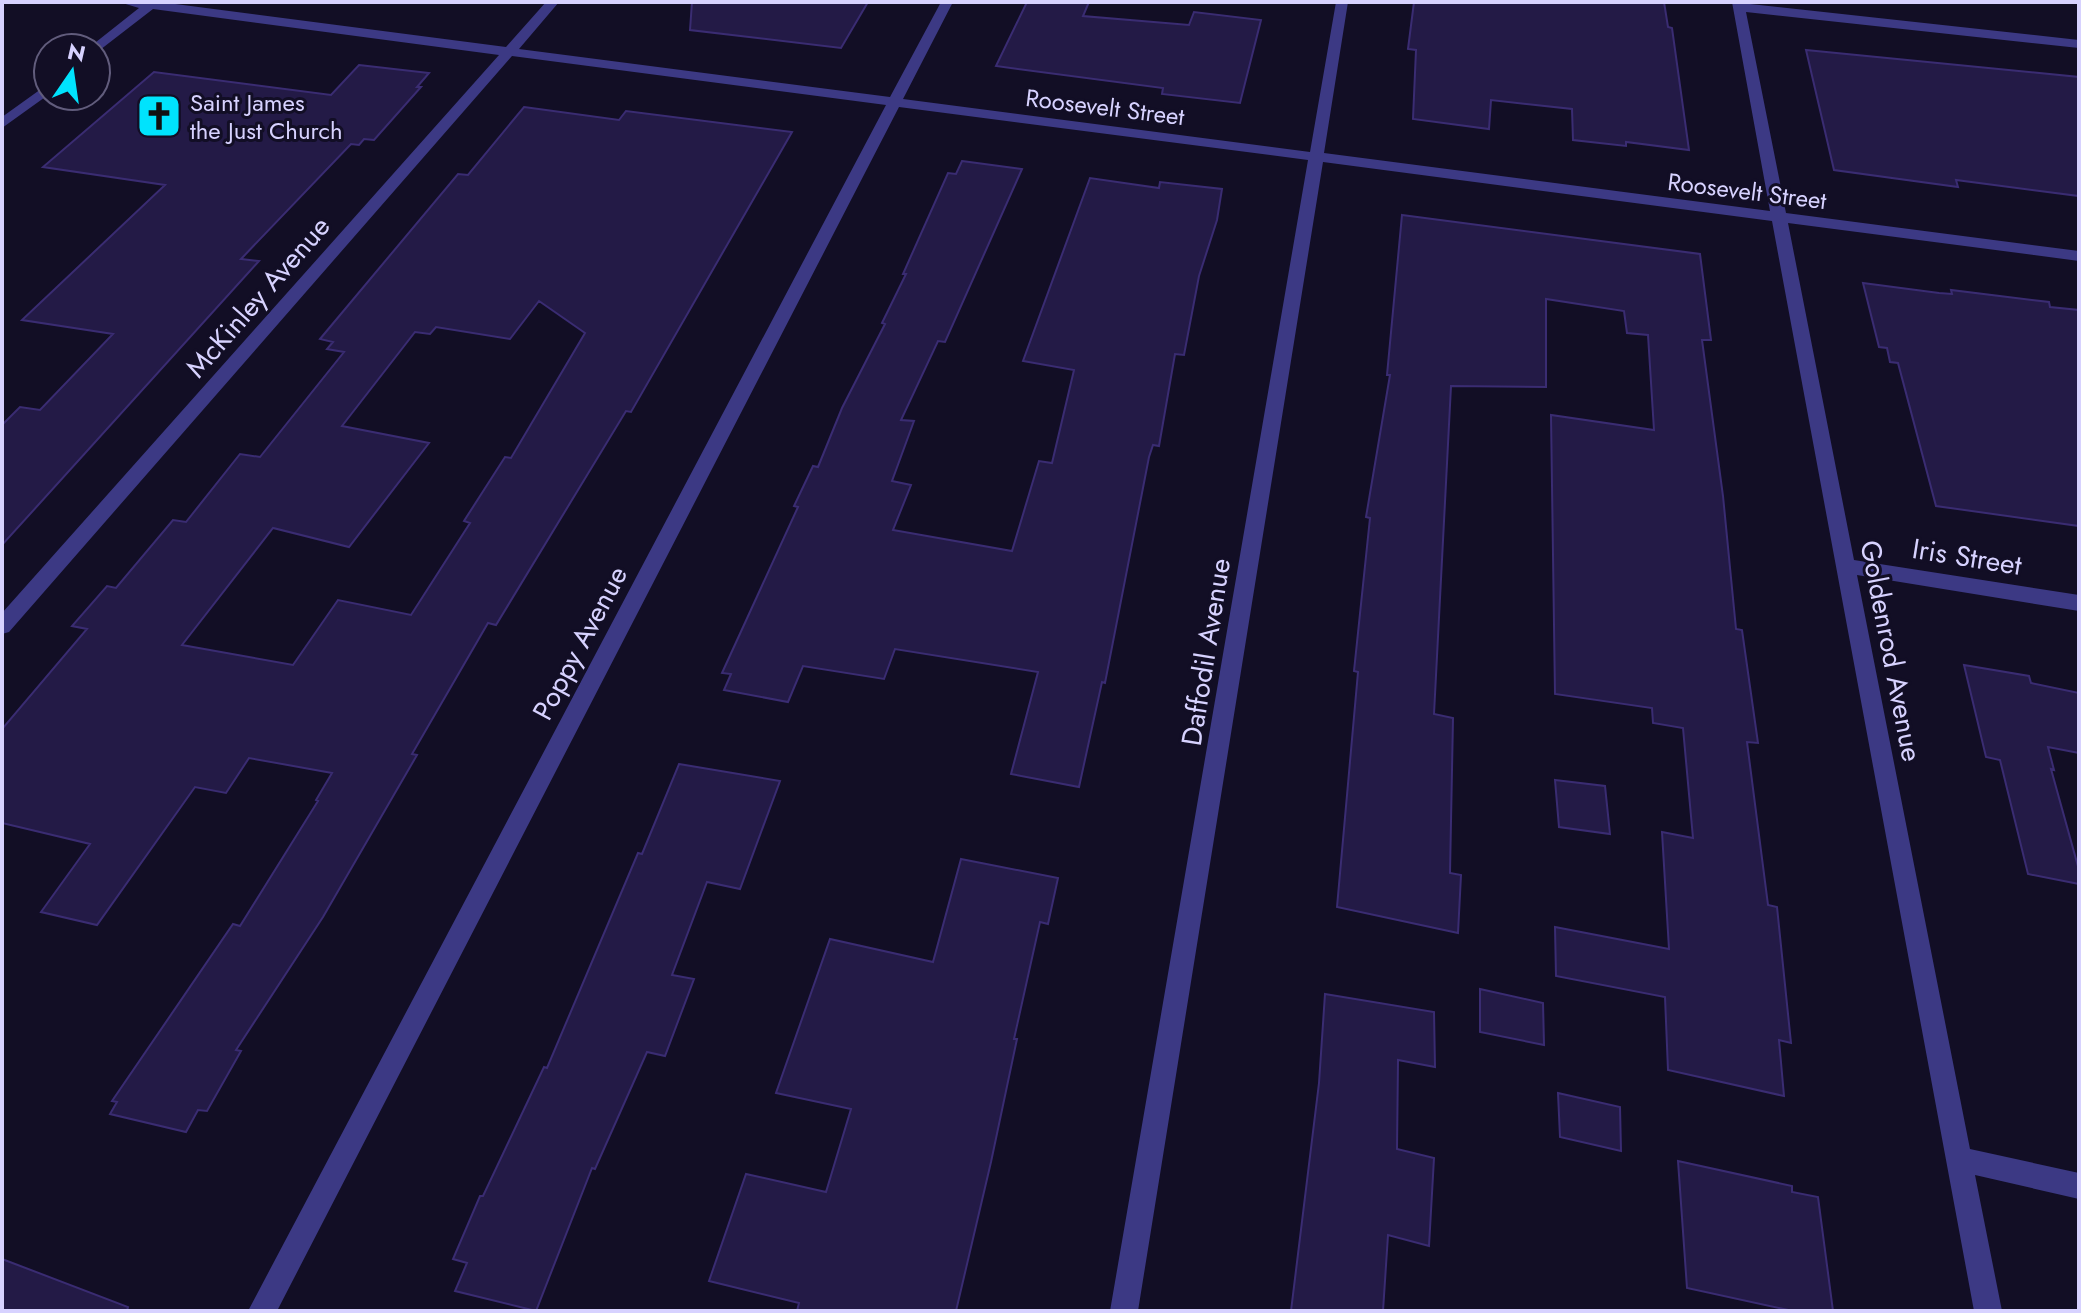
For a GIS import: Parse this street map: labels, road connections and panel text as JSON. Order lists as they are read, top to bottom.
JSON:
{
  "streets": {
    "street": [
      "Roosevelt Street",
      "McKinley Avenue",
      "Iris Street",
      "Poppy Avenue",
      "Goldenrod Avenue",
      "Daffodil Avenue"
    ]
  },
  "crossings": [
    ["Roosevelt Street", "McKinley Avenue"],
    ["Roosevelt Street", "Poppy Avenue"],
    ["Roosevelt Street", "Goldenrod Avenue"],
    ["Roosevelt Street", "Daffodil Avenue"],
    ["Iris Street", "Goldenrod Avenue"]
  ],
  "places": {
    "church": ["Saint James the Just Church"]
  },
  "north": "top"
}
